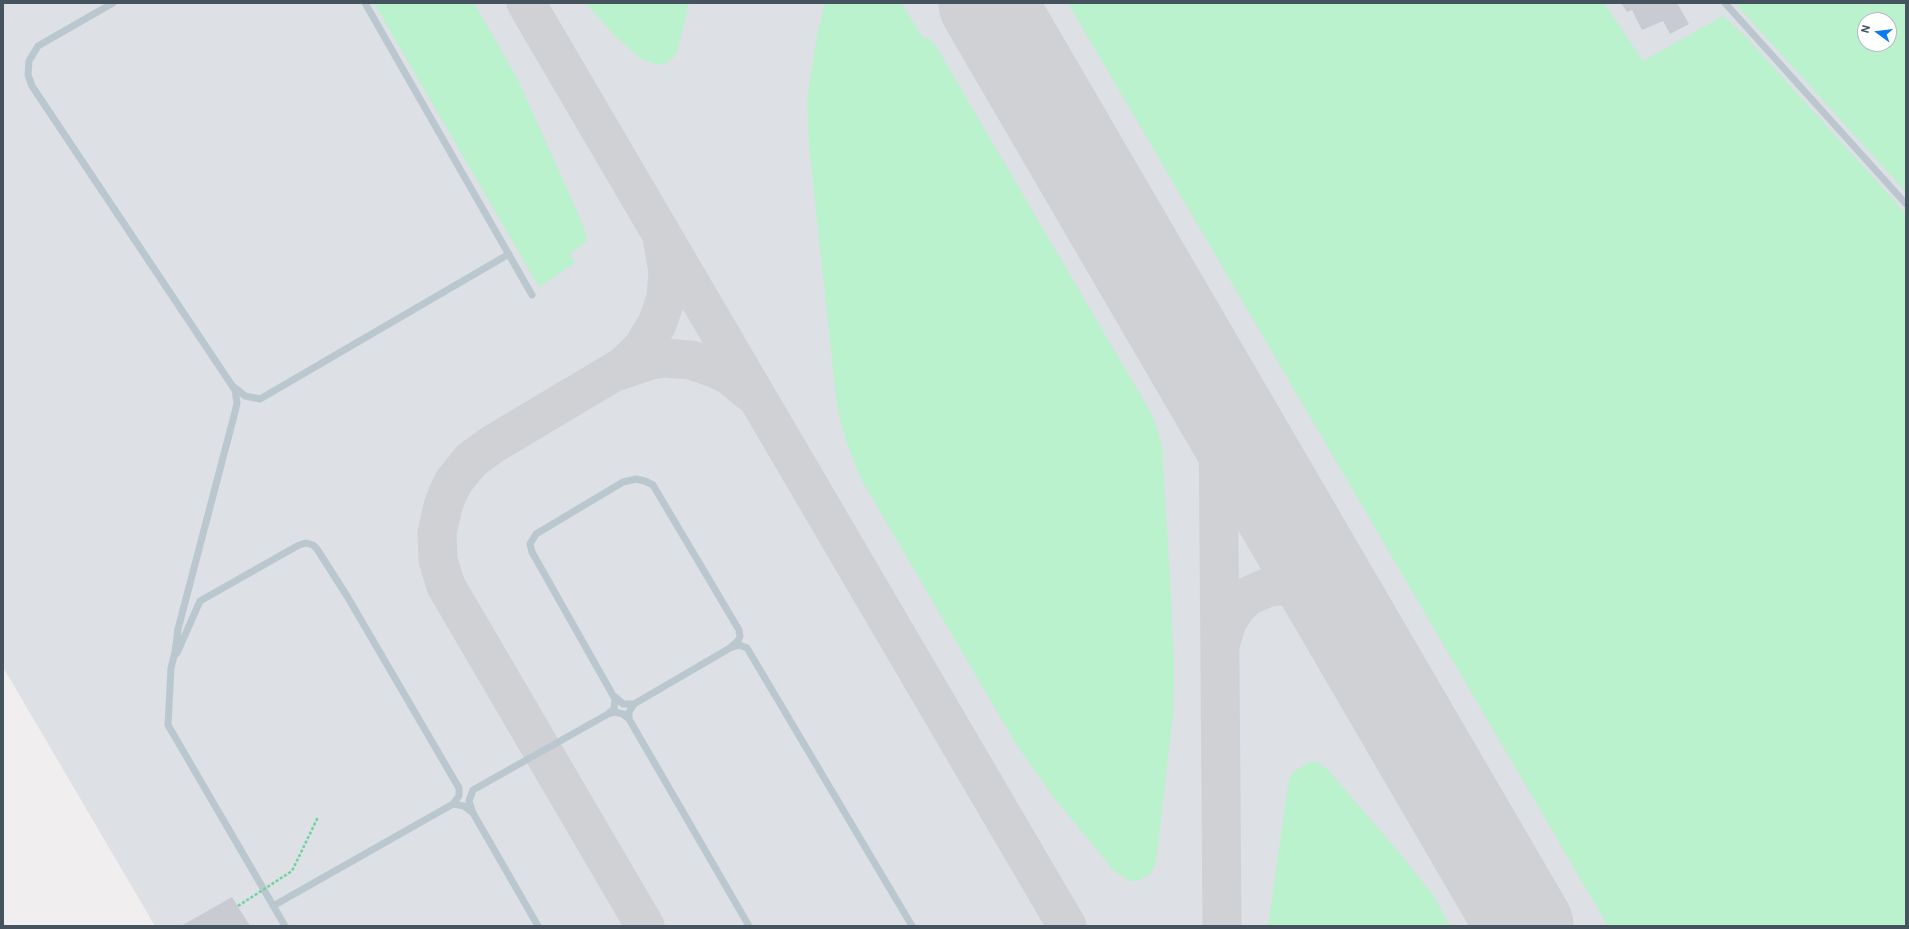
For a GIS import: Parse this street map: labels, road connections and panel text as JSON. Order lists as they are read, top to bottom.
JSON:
{
  "north": "left"
}
